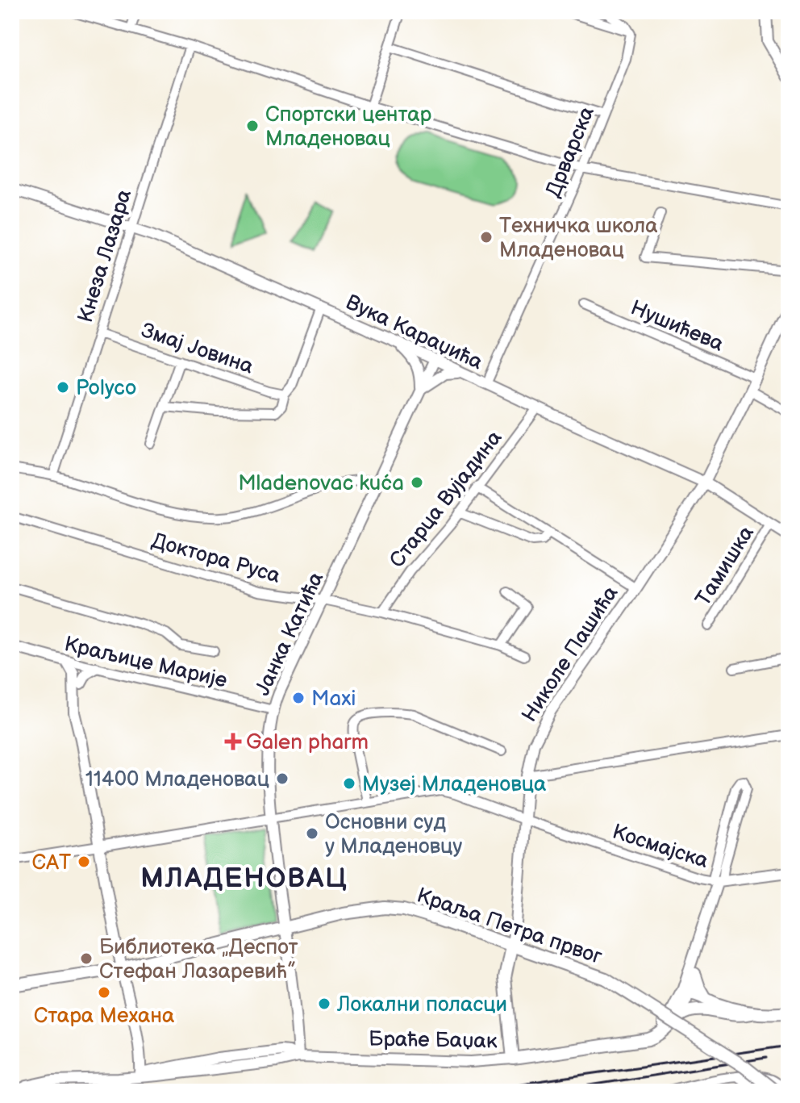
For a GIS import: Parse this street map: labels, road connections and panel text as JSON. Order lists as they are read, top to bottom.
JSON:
{
  "streets": {
    "main road": ["Николе Пашића", "Краља Петра првог", "Браће Баџак"],
    "street": [
      "Дрварска",
      "Кнеза Лазара",
      "Нушићева",
      "Вука Караџића",
      "Змај Јовина",
      "Старца Вујадина",
      "Доктора Руса",
      "Тамишка",
      "Јанка Катића",
      "Краљице Марије",
      "Космајска"
    ]
  },
  "crossings": [
    ["Дрварска", "Вука Караџића"],
    ["Кнеза Лазара", "Вука Караџића"],
    ["Кнеза Лазара", "Змај Јовина"],
    ["Нушићева", "Николе Пашића"],
    ["Вука Караџића", "Старца Вујадина"],
    ["Вука Караџића", "Тамишка"],
    ["Вука Караџића", "Јанка Катића"],
    ["Вука Караџића", "Николе Пашића"],
    ["Старца Вујадина", "Доктора Руса"],
    ["Доктора Руса", "Јанка Катића"],
    ["Јанка Катића", "Краљице Марије"],
    ["Јанка Катића", "Космајска"],
    ["Јанка Катића", "Краља Петра првог"],
    ["Јанка Катића", "Браће Баџак"],
    ["Николе Пашића", "Космајска"],
    ["Николе Пашића", "Краља Петра првог"],
    ["Николе Пашића", "Браће Баџак"]
  ],
  "districts": ["МЛАДЕНОВАЦ"],
  "places": {
    "other": [
      "Спортски центар Младеновац",
      "Техничка школа Младеновац",
      "Polyco",
      "Mladenovac kuća",
      "Maxi",
      "11400 Младеновац",
      "Музеј Младеновца",
      "Основни суд у Младеновцу",
      "САТ",
      "Библиотека „Деспот Стефан Лазаревић”",
      "Стара Механа",
      "Локални поласци"
    ],
    "health": ["Galen pharm"]
  }
}
